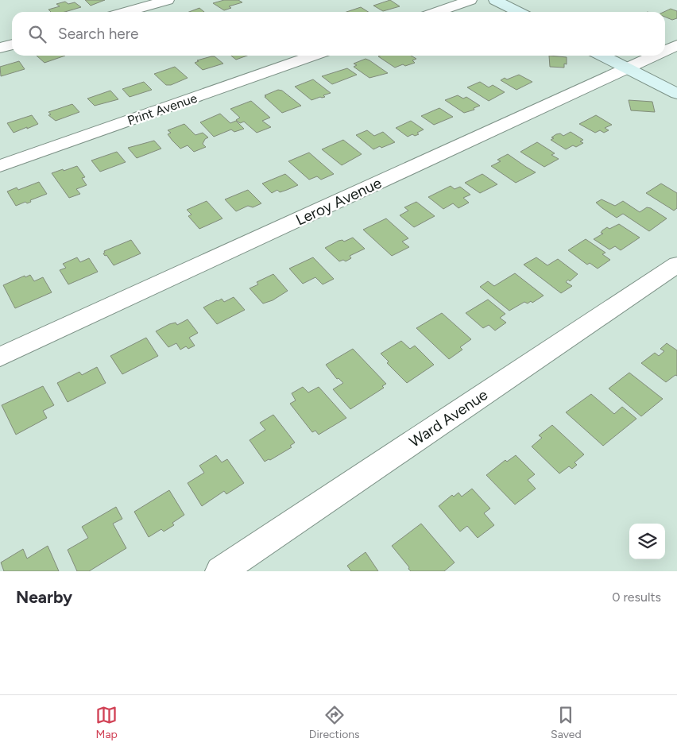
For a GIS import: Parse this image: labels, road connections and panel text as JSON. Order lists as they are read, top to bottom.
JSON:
{
  "streets": {
    "street": ["Print Avenue", "Leroy Avenue", "Ward Avenue"]
  },
  "page": {
    "search": "Search here",
    "heading": ["Nearby", "0 results"],
    "nav": ["Map", "Directions", "Saved"]
  }
}
